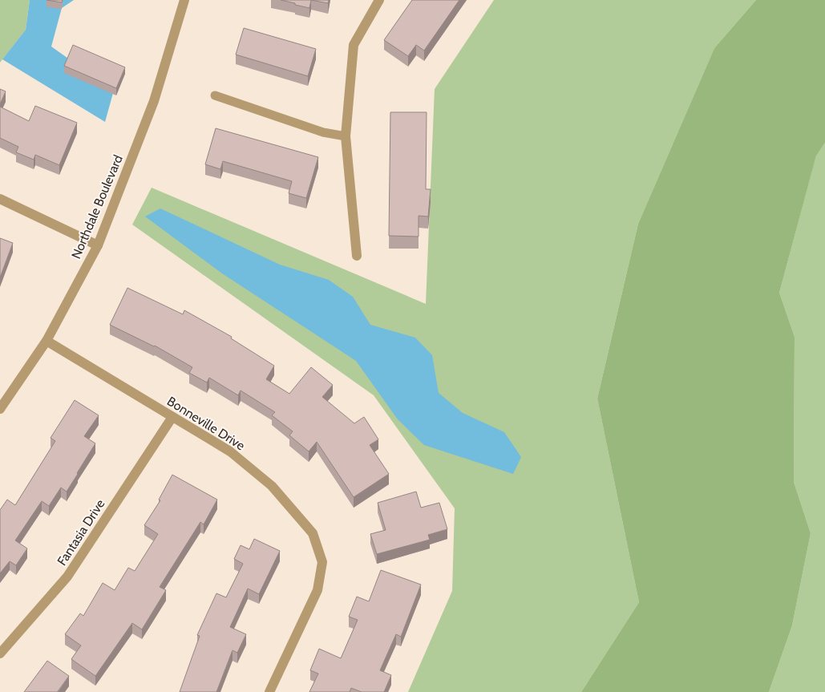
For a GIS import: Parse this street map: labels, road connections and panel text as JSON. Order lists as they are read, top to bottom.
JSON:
{
  "streets": {
    "street": ["Northdale Boulevard", "Bonneville Drive", "Fantasia Drive"]
  },
  "crossings": [
    ["Northdale Boulevard", "Bonneville Drive"],
    ["Bonneville Drive", "Fantasia Drive"]
  ]
}
